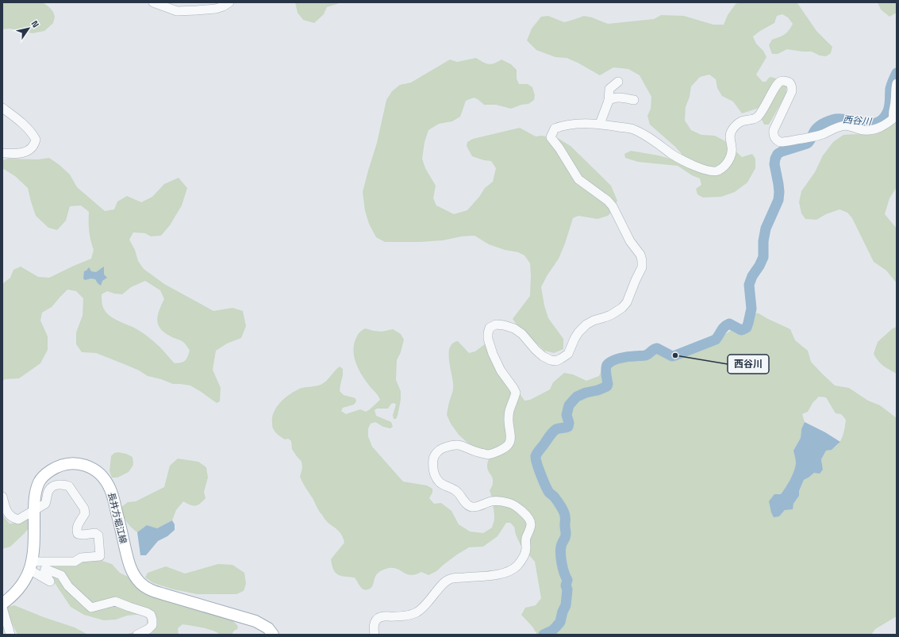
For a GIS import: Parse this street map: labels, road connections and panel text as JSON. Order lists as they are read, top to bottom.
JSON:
{
  "streets": {
    "main road": ["長井方堀江線"]
  },
  "water": ["西谷川"],
  "places": ["西谷川"],
  "north": "top right"
}
